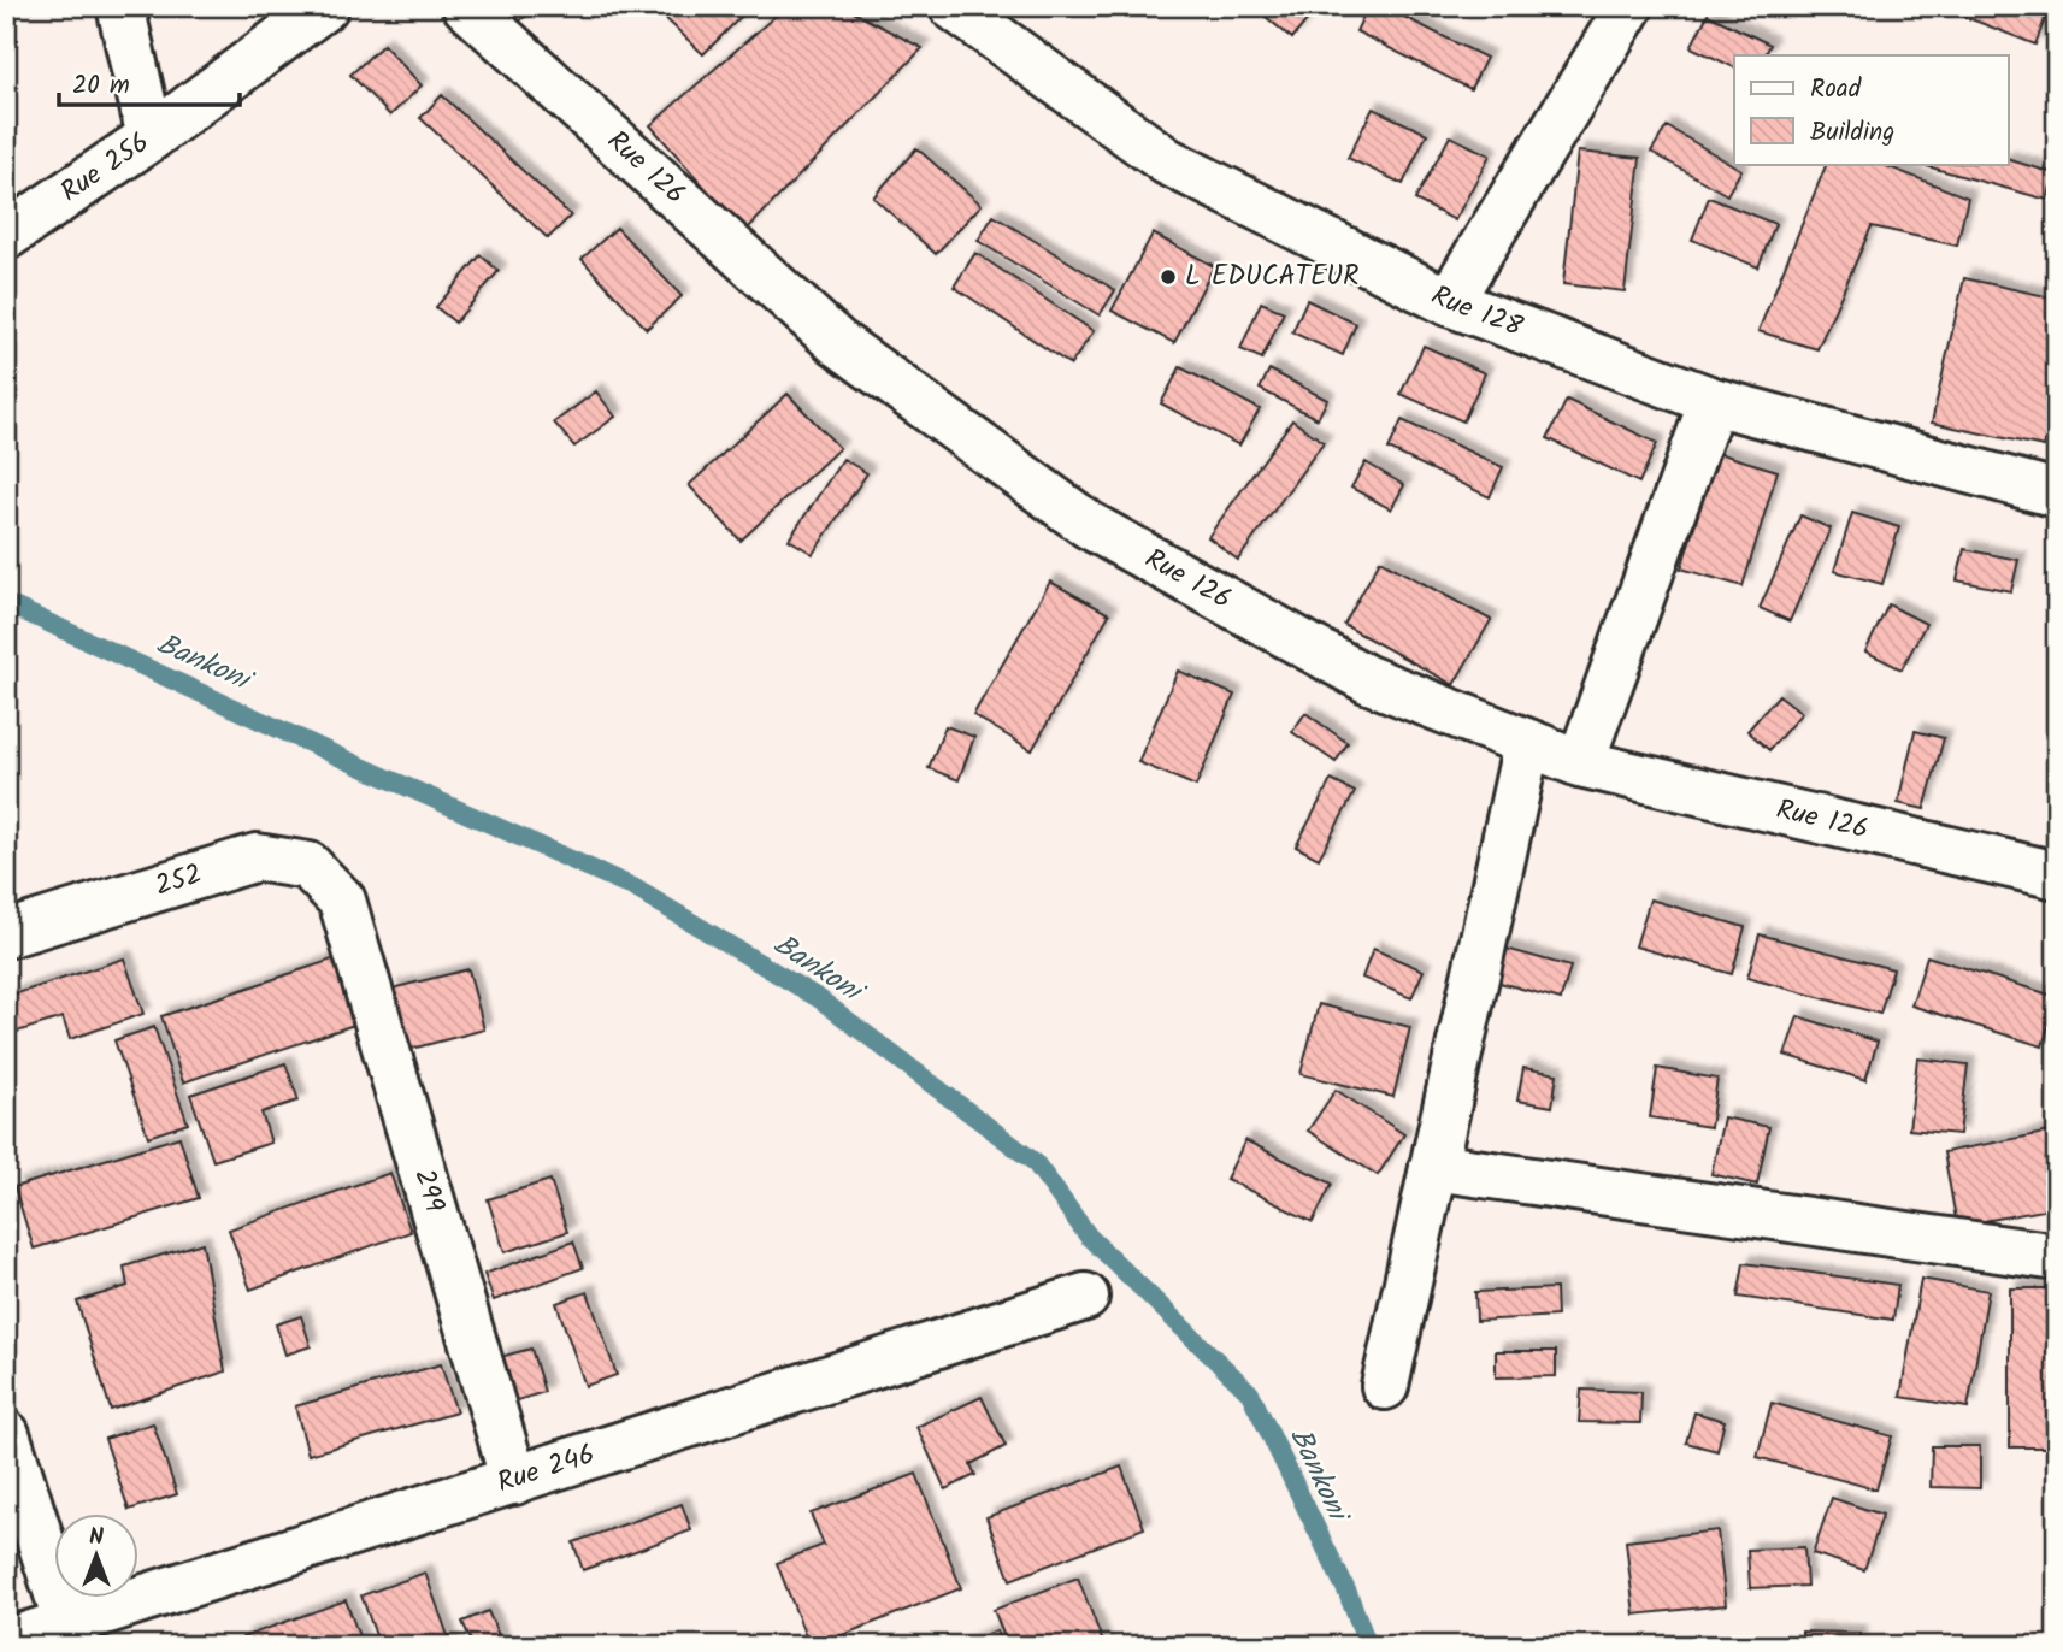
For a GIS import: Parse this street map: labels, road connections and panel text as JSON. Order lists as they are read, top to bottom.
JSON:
{
  "streets": {
    "street": [
      "Rue 256",
      "Rue 126",
      "Rue 128",
      "252",
      "299",
      "Rue 246"
    ]
  },
  "crossings": [
    ["252", "299"],
    ["299", "Rue 246"]
  ],
  "water": ["Bankoni"],
  "places": ["L EDUCATEUR"],
  "legend": ["Road", "Building"],
  "scale_bar": "20 m",
  "north": "top"
}
